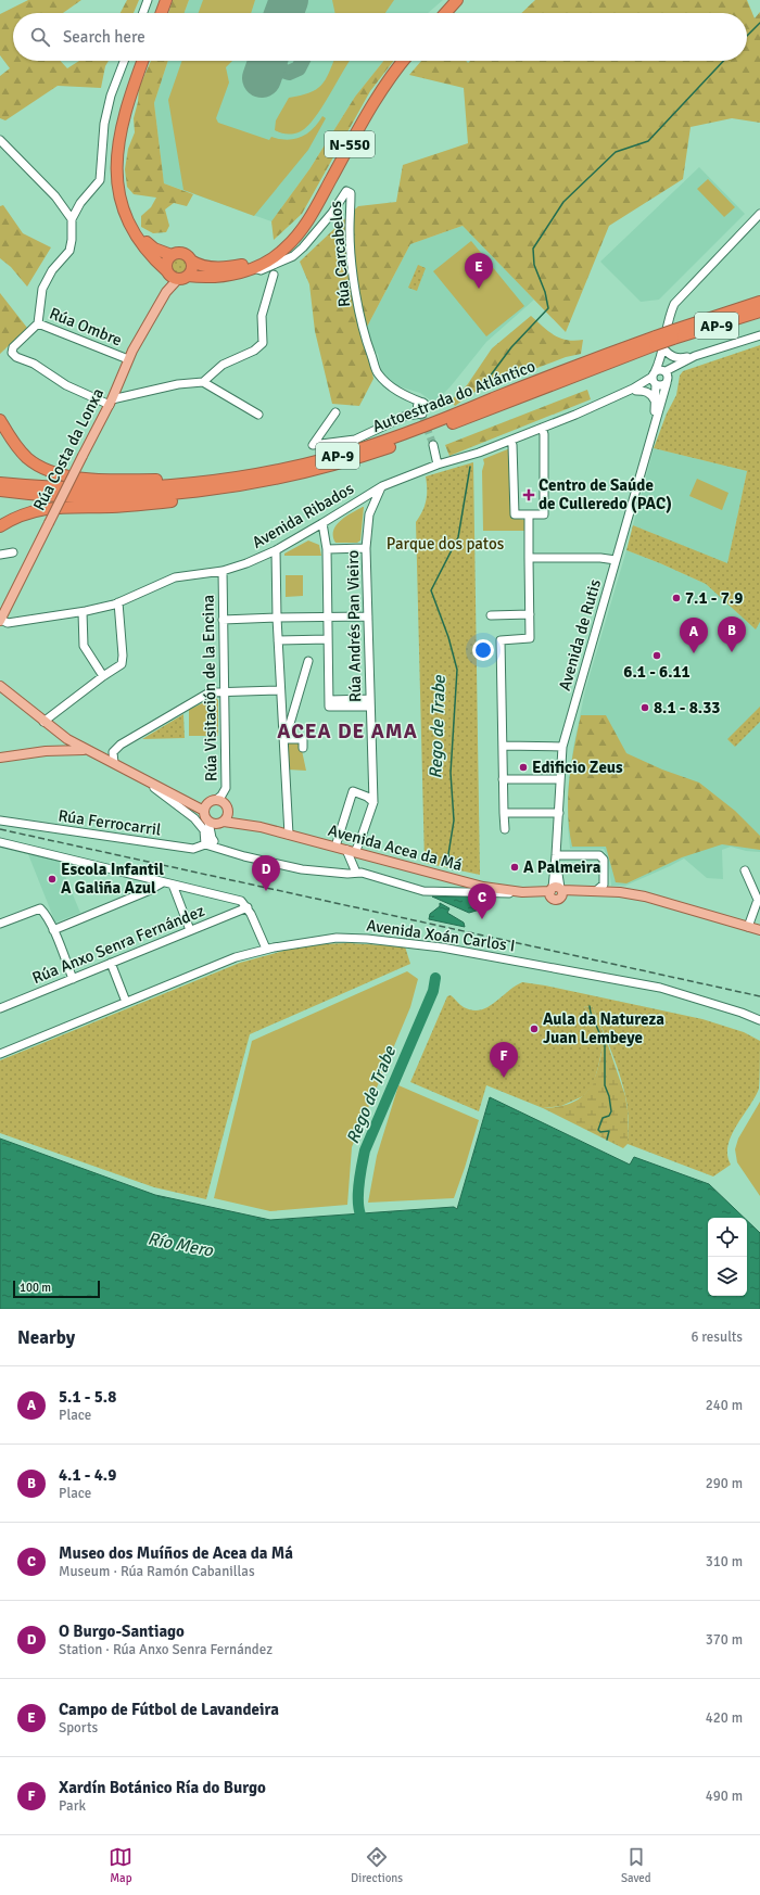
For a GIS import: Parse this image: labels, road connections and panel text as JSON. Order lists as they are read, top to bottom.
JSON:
{
  "streets": {
    "highway": ["N-550", "AP-9", "Autoestrada do Atlántico"],
    "main road": ["Rúa Costa da Lonxa", "Avenida Acea da Má"],
    "street": [
      "Rúa Carcabelos",
      "Rúa Ombre",
      "Avenida Ribados",
      "Rúa Andrés Pan Vieiro",
      "Avenida de Rutis",
      "Rúa Visitación de la Encina",
      "Rúa Ferrocarril",
      "Avenida Xoán Carlos I",
      "Rúa Anxo Senra Fernández"
    ]
  },
  "crossings": [
    ["N-550", "Rúa Carcabelos"],
    ["N-550", "Rúa Costa da Lonxa"],
    ["AP-9", "Autoestrada do Atlántico"],
    ["AP-9", "Avenida de Rutis"],
    ["Rúa Ombre", "Rúa Costa da Lonxa"],
    ["Autoestrada do Atlántico", "Avenida de Rutis"],
    ["Rúa Costa da Lonxa", "Avenida Ribados"],
    ["Avenida Ribados", "Rúa Andrés Pan Vieiro"],
    ["Avenida Ribados", "Avenida de Rutis"],
    ["Avenida Ribados", "Rúa Visitación de la Encina"],
    ["Rúa Andrés Pan Vieiro", "Avenida Acea da Má"],
    ["Avenida de Rutis", "Avenida Acea da Má"]
  ],
  "districts": ["ACEA DE AMA"],
  "water": ["Rego de Trabe", "Río Mero"],
  "parks": ["Parque dos patos"],
  "places": {
    "health": ["Centro de Saúde de Culleredo (PAC)"],
    "other": [
      "7.1 - 7.9",
      "6.1 - 6.11",
      "8.1 - 8.33",
      "Edificio Zeus",
      "A Palmeira",
      "Escola Infantil A Galiña Azul",
      "Aula da Natureza Juan Lembeye"
    ]
  },
  "scale_bar": "100 m",
  "page": {
    "search": "Search here",
    "pins": [
      "E",
      "B",
      "A",
      "D",
      "C",
      "F"
    ],
    "scale": "100 m",
    "heading": ["Nearby", "6 results"],
    "list": [
      {
        "mark": "A",
        "name": "5.1 - 5.8",
        "note": "Place",
        "value": "240 m"
      },
      {
        "mark": "B",
        "name": "4.1 - 4.9",
        "note": "Place",
        "value": "290 m"
      },
      {
        "mark": "C",
        "name": "Museo dos Muíños de Acea da Má",
        "note": "Museum · Rúa Ramón Cabanillas",
        "value": "310 m"
      },
      {
        "mark": "D",
        "name": "O Burgo-Santiago",
        "note": "Station · Rúa Anxo Senra Fernández",
        "value": "370 m"
      },
      {
        "mark": "E",
        "name": "Campo de Fútbol de Lavandeira",
        "note": "Sports",
        "value": "420 m"
      },
      {
        "mark": "F",
        "name": "Xardín Botánico Ría do Burgo",
        "note": "Park",
        "value": "490 m"
      }
    ],
    "nav": ["Map", "Directions", "Saved"]
  }
}
